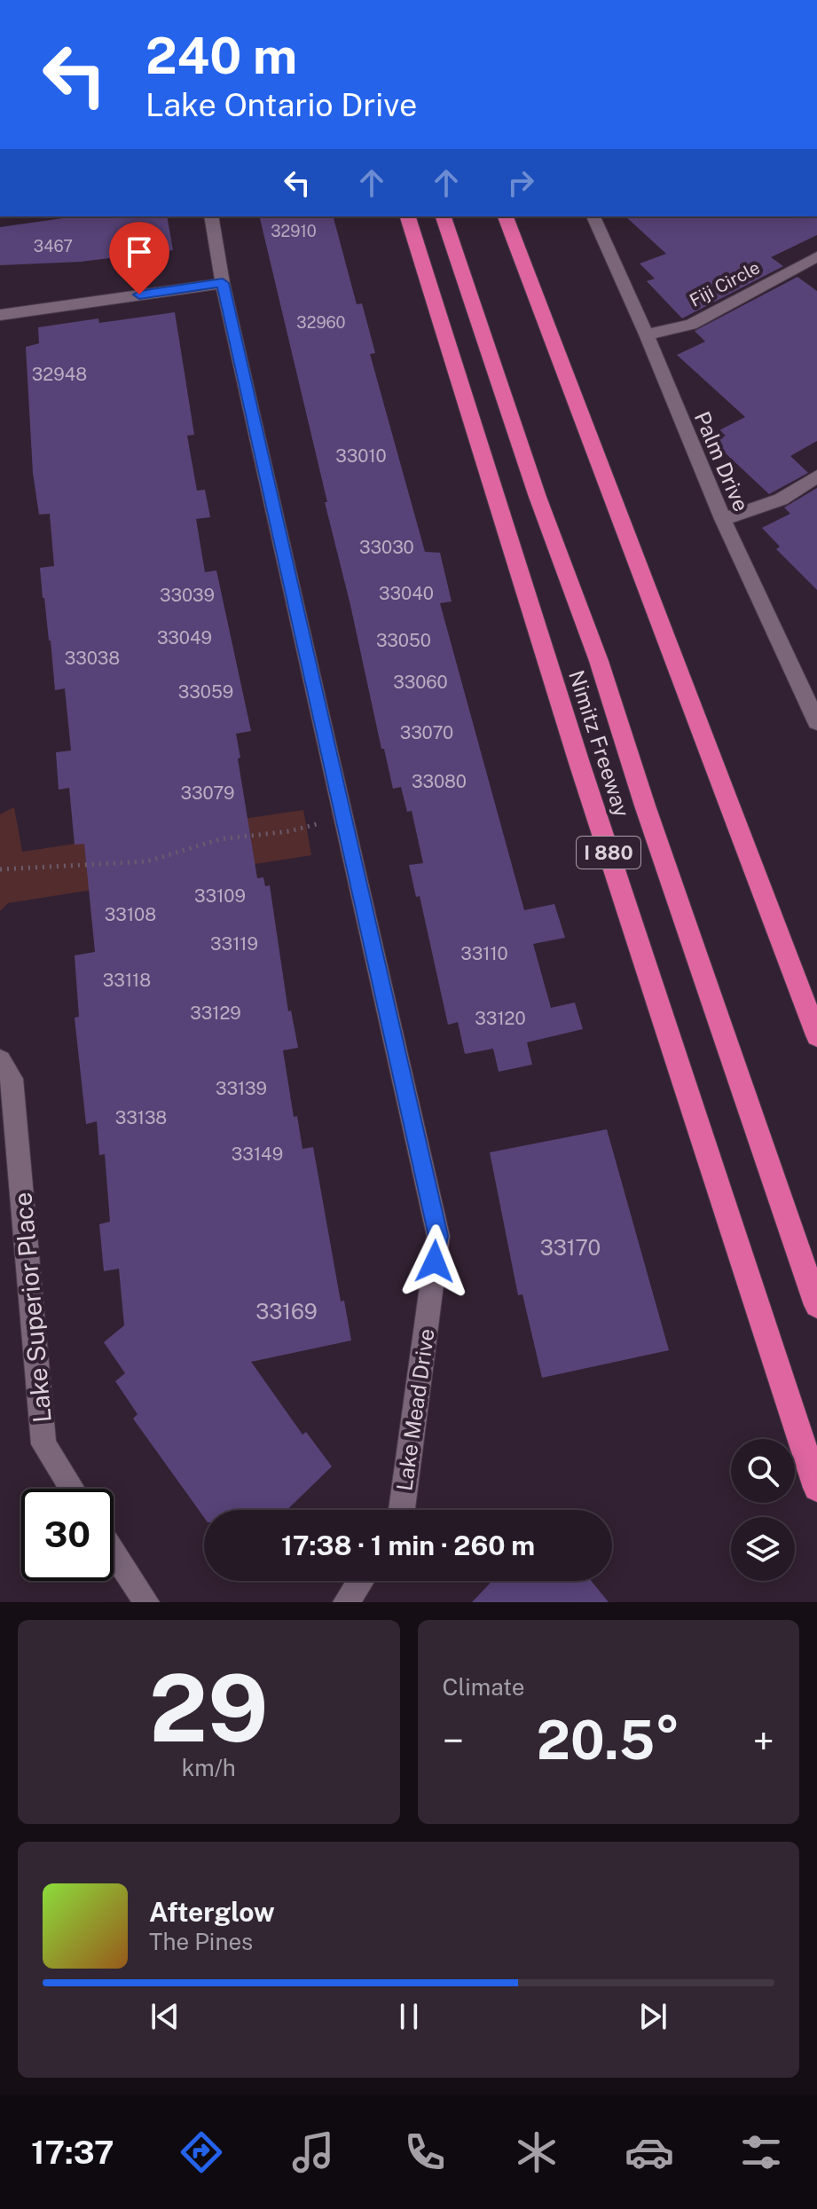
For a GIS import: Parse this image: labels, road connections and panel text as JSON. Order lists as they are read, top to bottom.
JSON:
{
  "streets": {
    "highway": ["Nimitz Freeway", "I 880"],
    "street": [
      "Fiji Circle",
      "Palm Drive",
      "Lake Superior Place",
      "Lake Mead Drive"
    ]
  },
  "crossings": [
    ["Fiji Circle", "Palm Drive"]
  ],
  "house_numbers": [
    "32910",
    "3467",
    "32960",
    "32948",
    "33010",
    "33030",
    "33040",
    "33039",
    "33049",
    "33050",
    "33038",
    "33060",
    "33059",
    "33070",
    "33080",
    "33079",
    "33109",
    "33108",
    "33119",
    "33110",
    "33118",
    "33129",
    "33120",
    "33139",
    "33138",
    "33149",
    "33170",
    "33169"
  ],
  "page": {
    "turn": ["240 m", "Lake Ontario Drive"],
    "limit": "30",
    "trip": "17:38 · 1 min · 260 m",
    "tile": [
      ["29", "km/h"],
      "Climate"
    ],
    "heat": ["−", "20.5°", "+"],
    "song": ["Afterglow", "The Pines"],
    "tabs": "17:37"
  }
}
